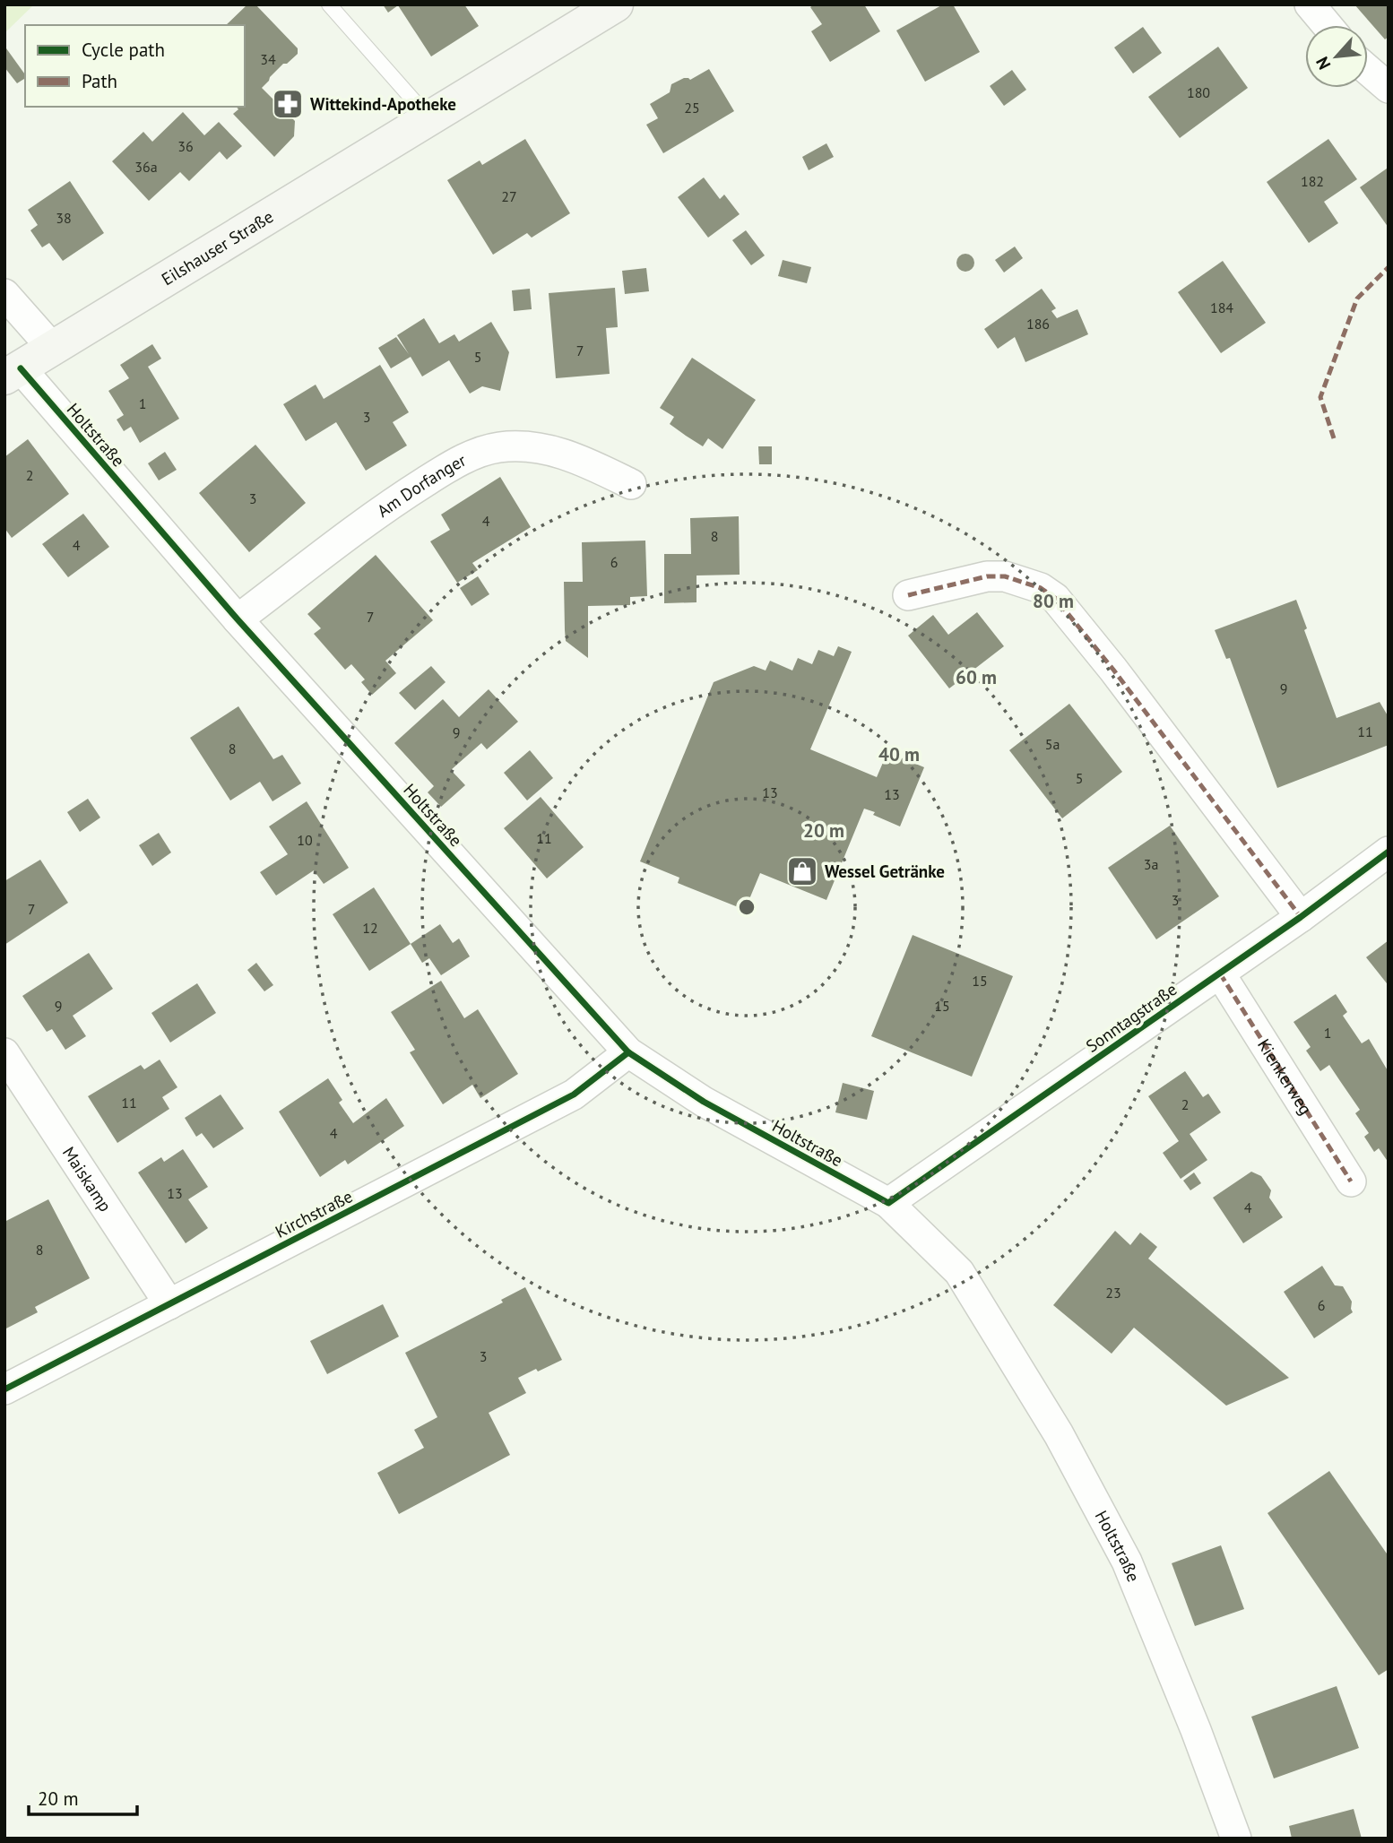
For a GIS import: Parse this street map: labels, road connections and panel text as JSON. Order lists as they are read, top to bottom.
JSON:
{
  "streets": {
    "street": [
      "Eilshauser Straße",
      "Holtstraße",
      "Am Dorfanger",
      "Sonntagstraße",
      "Kienkerweg",
      "Maiskamp",
      "Kirchstraße"
    ]
  },
  "crossings": [
    ["Eilshauser Straße", "Holtstraße"],
    ["Holtstraße", "Am Dorfanger"],
    ["Holtstraße", "Sonntagstraße"],
    ["Holtstraße", "Kirchstraße"],
    ["Sonntagstraße", "Kienkerweg"],
    ["Maiskamp", "Kirchstraße"]
  ],
  "places": {
    "pharmacy": ["Wittekind-Apotheke"],
    "shop": ["Wessel Getränke"]
  },
  "house_numbers": [
    "34",
    "180",
    "25",
    "36",
    "36a",
    "182",
    "27",
    "38",
    "184",
    "186",
    "7",
    "5",
    "1",
    "3",
    "2",
    "3",
    "4",
    "8",
    "4",
    "6",
    "7",
    "9",
    "11",
    "9",
    "5a",
    "8",
    "5",
    "13",
    "13",
    "11",
    "10",
    "3a",
    "3",
    "7",
    "12",
    "15",
    "9",
    "15",
    "1",
    "11",
    "2",
    "4",
    "13",
    "4",
    "8",
    "23",
    "6",
    "3"
  ],
  "legend": ["Cycle path", "Path"],
  "scale_bar": "20 m",
  "north": "bottom left",
  "rings": [
    "80 m",
    "60 m",
    "40 m",
    "20 m"
  ]
}
